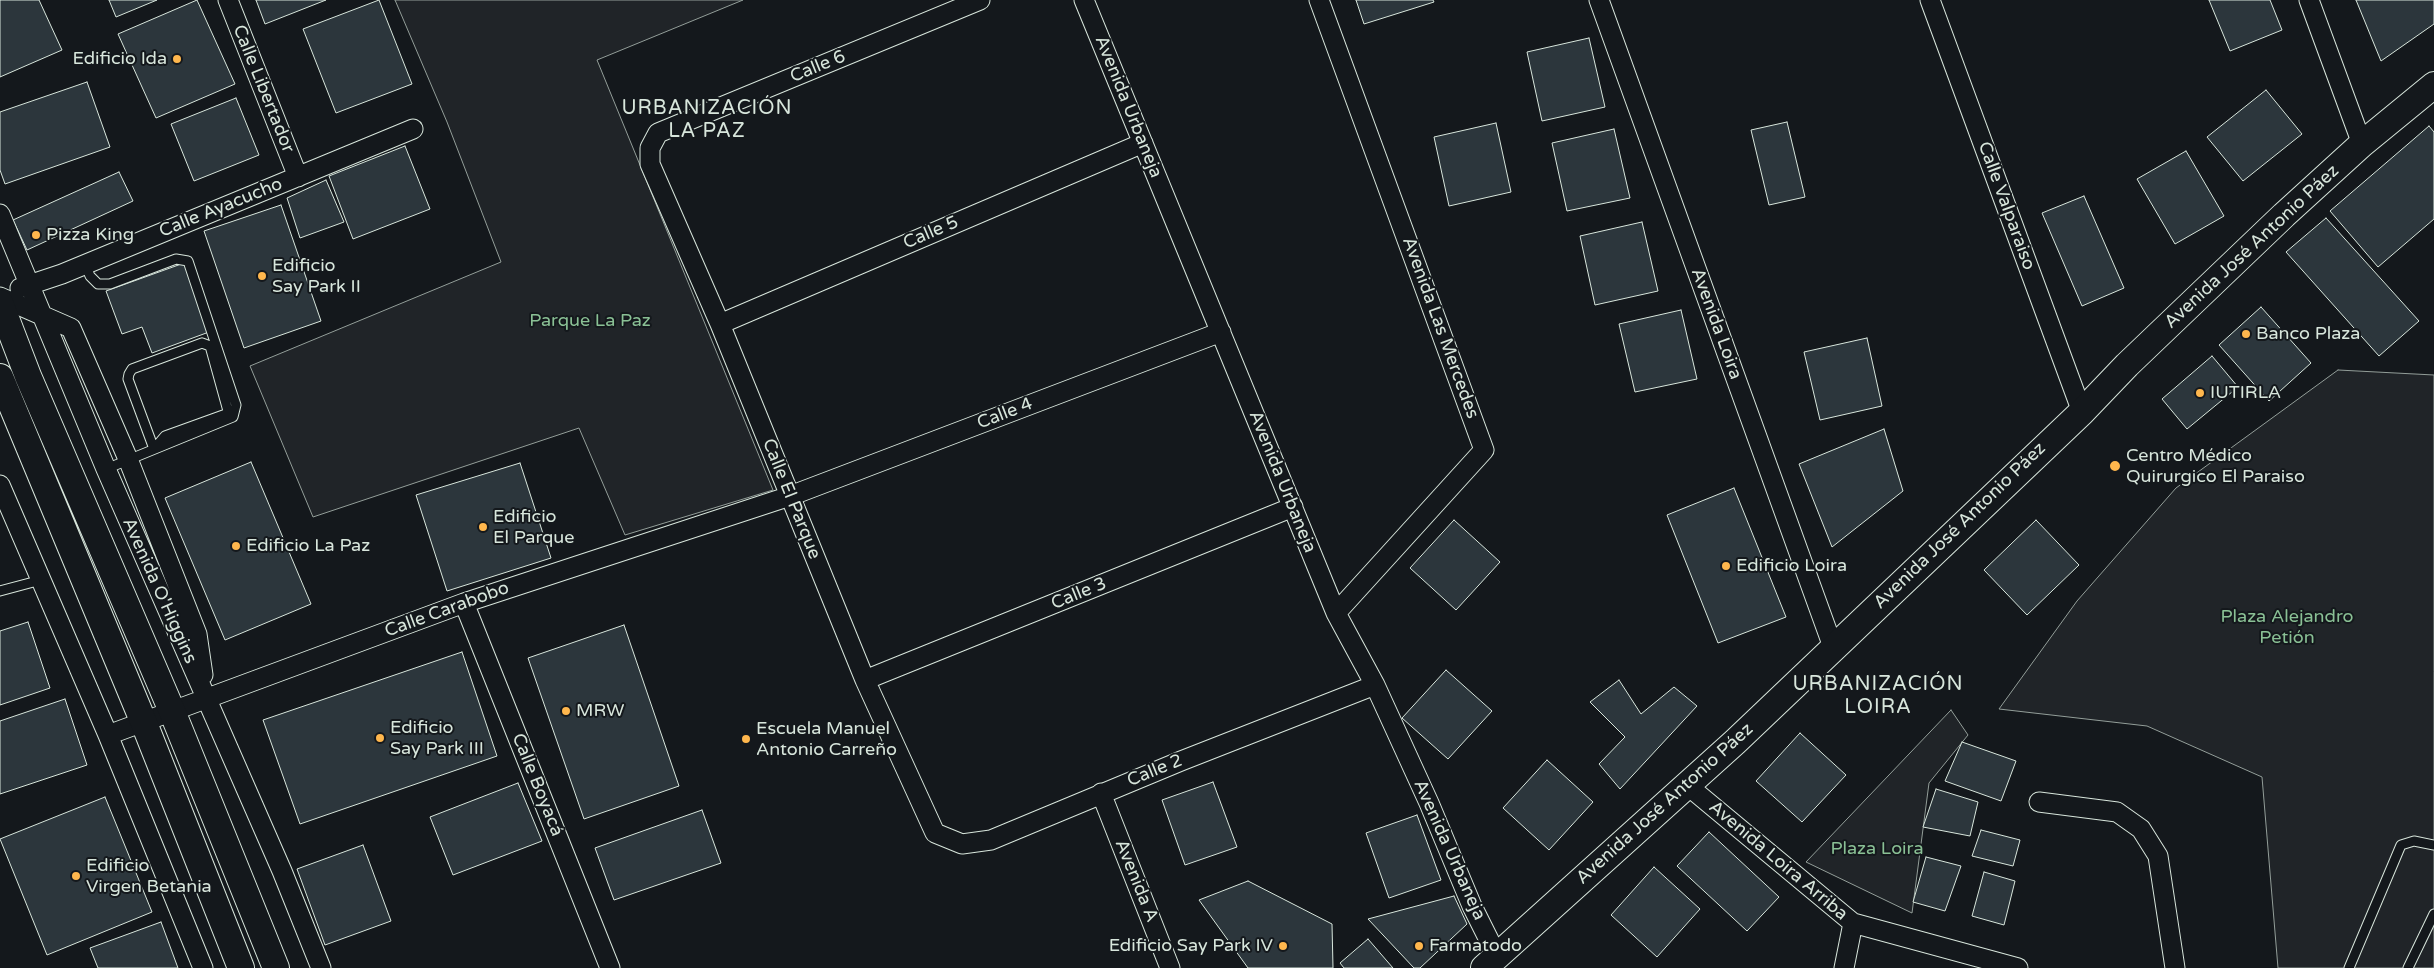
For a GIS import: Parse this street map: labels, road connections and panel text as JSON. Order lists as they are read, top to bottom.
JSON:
{
  "streets": {
    "main road": ["Avenida José Antonio Páez", "Avenida O'Higgins"],
    "street": [
      "Calle 6",
      "Calle Libertador",
      "Avenida Urbaneja",
      "Calle Valparaiso",
      "Calle Ayacucho",
      "Calle 5",
      "Avenida Loira",
      "Avenida Las Mercedes",
      "Calle 4",
      "Calle El Parque",
      "Calle 3",
      "Calle Carabobo",
      "Calle 2",
      "Calle Boyacá",
      "Avenida Loira Arriba",
      "Avenida A"
    ]
  },
  "crossings": [
    ["Calle 6", "Calle El Parque"],
    ["Calle Libertador", "Calle Ayacucho"],
    ["Avenida Urbaneja", "Calle 5"],
    ["Avenida Urbaneja", "Avenida José Antonio Páez"],
    ["Avenida Urbaneja", "Avenida Las Mercedes"],
    ["Avenida Urbaneja", "Calle 4"],
    ["Avenida Urbaneja", "Calle 3"],
    ["Avenida Urbaneja", "Calle 2"],
    ["Calle Valparaiso", "Avenida José Antonio Páez"],
    ["Calle Ayacucho", "Avenida O'Higgins"],
    ["Calle 5", "Calle El Parque"],
    ["Avenida José Antonio Páez", "Avenida Loira"],
    ["Avenida José Antonio Páez", "Avenida Loira Arriba"],
    ["Calle 4", "Calle El Parque"],
    ["Calle 4", "Calle Carabobo"],
    ["Calle El Parque", "Calle 3"],
    ["Calle El Parque", "Calle Carabobo"],
    ["Calle El Parque", "Calle 2"],
    ["Avenida O'Higgins", "Calle Carabobo"],
    ["Calle Carabobo", "Calle Boyacá"],
    ["Calle 2", "Avenida A"]
  ],
  "districts": ["URBANIZACIÓN LA PAZ", "URBANIZACIÓN LOIRA"],
  "parks": ["Parque La Paz", "Plaza Alejandro Petión", "Plaza Loira"],
  "places": [
    "Edificio Ida",
    "Pizza King",
    "Edificio Say Park II",
    "Banco Plaza",
    "IUTIRLA",
    "Centro Médico Quirurgico El Paraiso",
    "Edificio El Parque",
    "Edificio La Paz",
    "Edificio Loira",
    "MRW",
    "Edificio Say Park III",
    "Escuela Manuel Antonio Carreño",
    "Edificio Virgen Betania",
    "Edificio Say Park IV",
    "Farmatodo"
  ]
}
